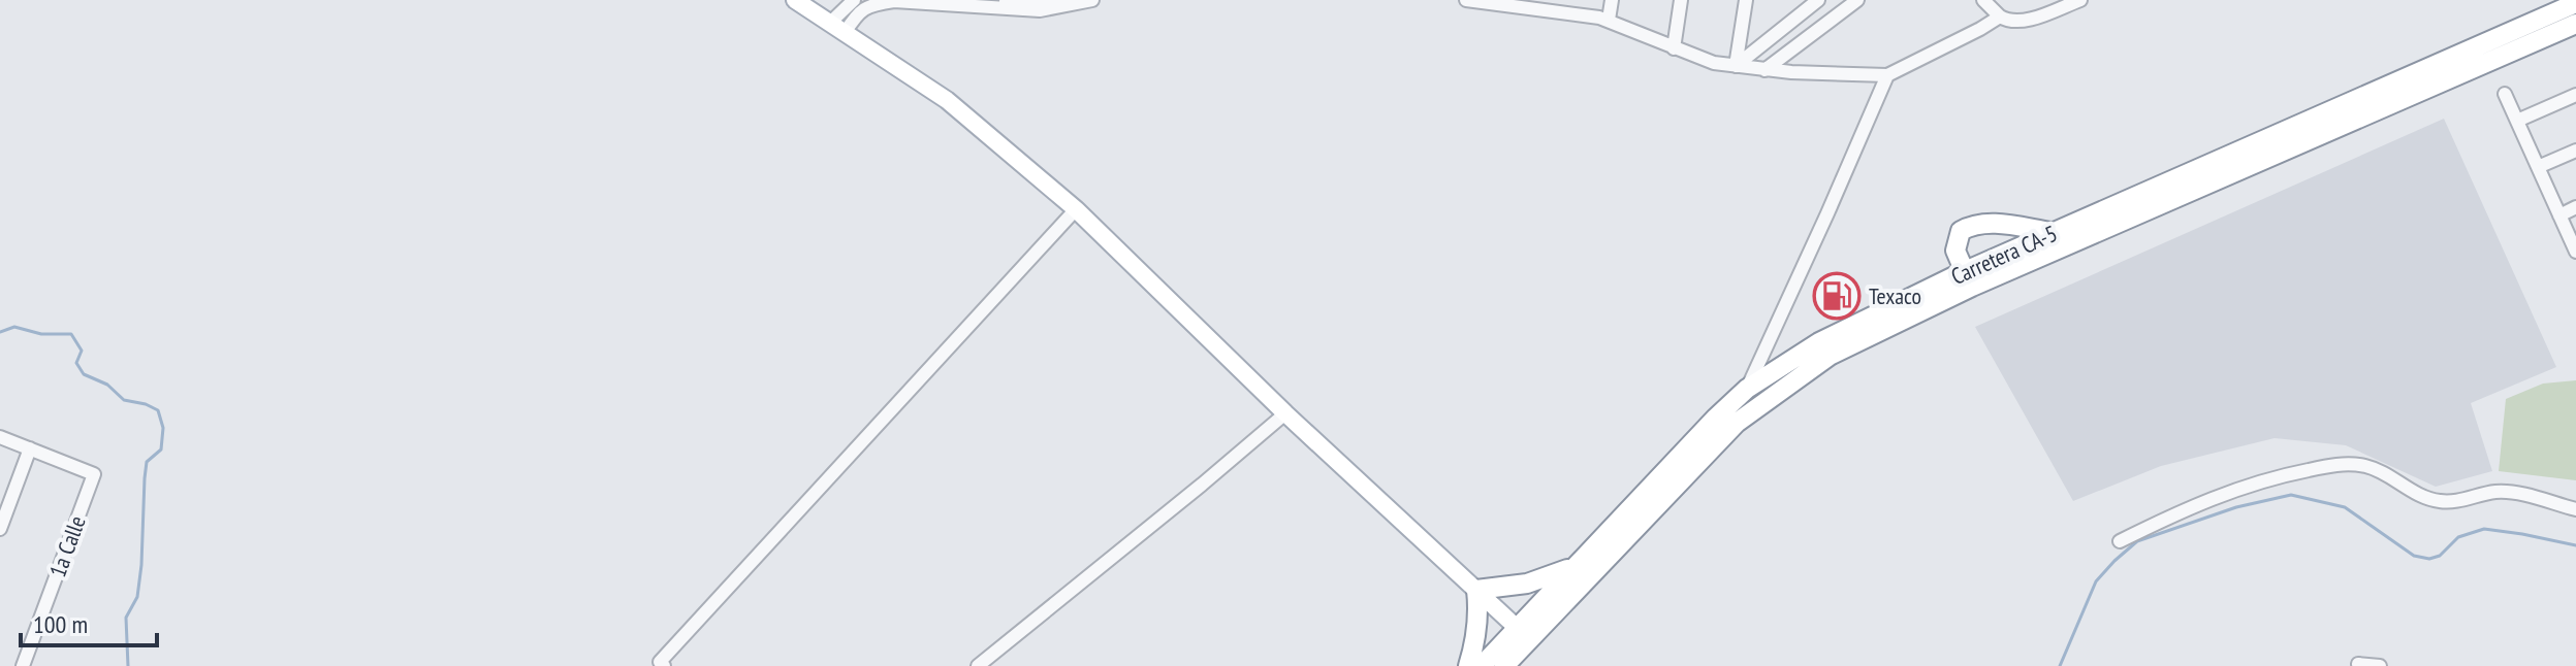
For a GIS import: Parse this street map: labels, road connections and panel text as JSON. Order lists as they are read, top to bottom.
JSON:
{
  "streets": {
    "highway": ["Carretera CA-5"],
    "street": ["1a Calle"]
  },
  "places": {
    "fuel station": ["Texaco"]
  },
  "scale_bar": "100 m"
}
